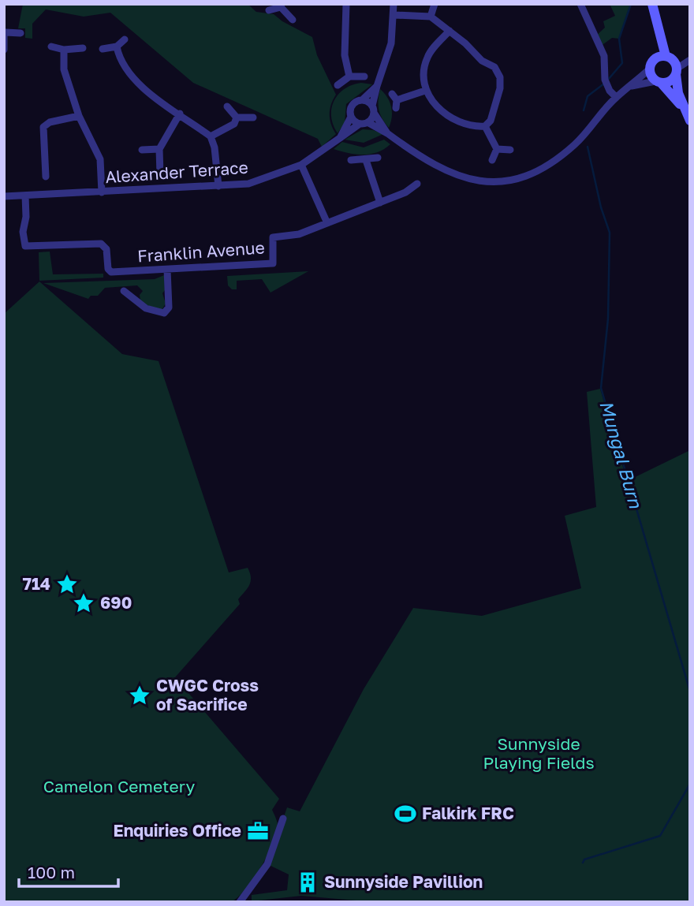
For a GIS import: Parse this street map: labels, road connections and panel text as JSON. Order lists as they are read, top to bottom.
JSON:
{
  "streets": {
    "street": ["Alexander Terrace", "Franklin Avenue"]
  },
  "crossings": [
    ["Alexander Terrace", "Franklin Avenue"]
  ],
  "water": ["Mungal Burn"],
  "parks": ["Sunnyside Playing Fields", "Camelon Cemetery"],
  "places": {
    "place": ["714", "690", "CWGC Cross of Sacrifice"],
    "sports": ["Falkirk FRC"],
    "office": ["Enquiries Office"],
    "building": ["Sunnyside Pavillion"]
  },
  "scale_bar": "100 m"
}
